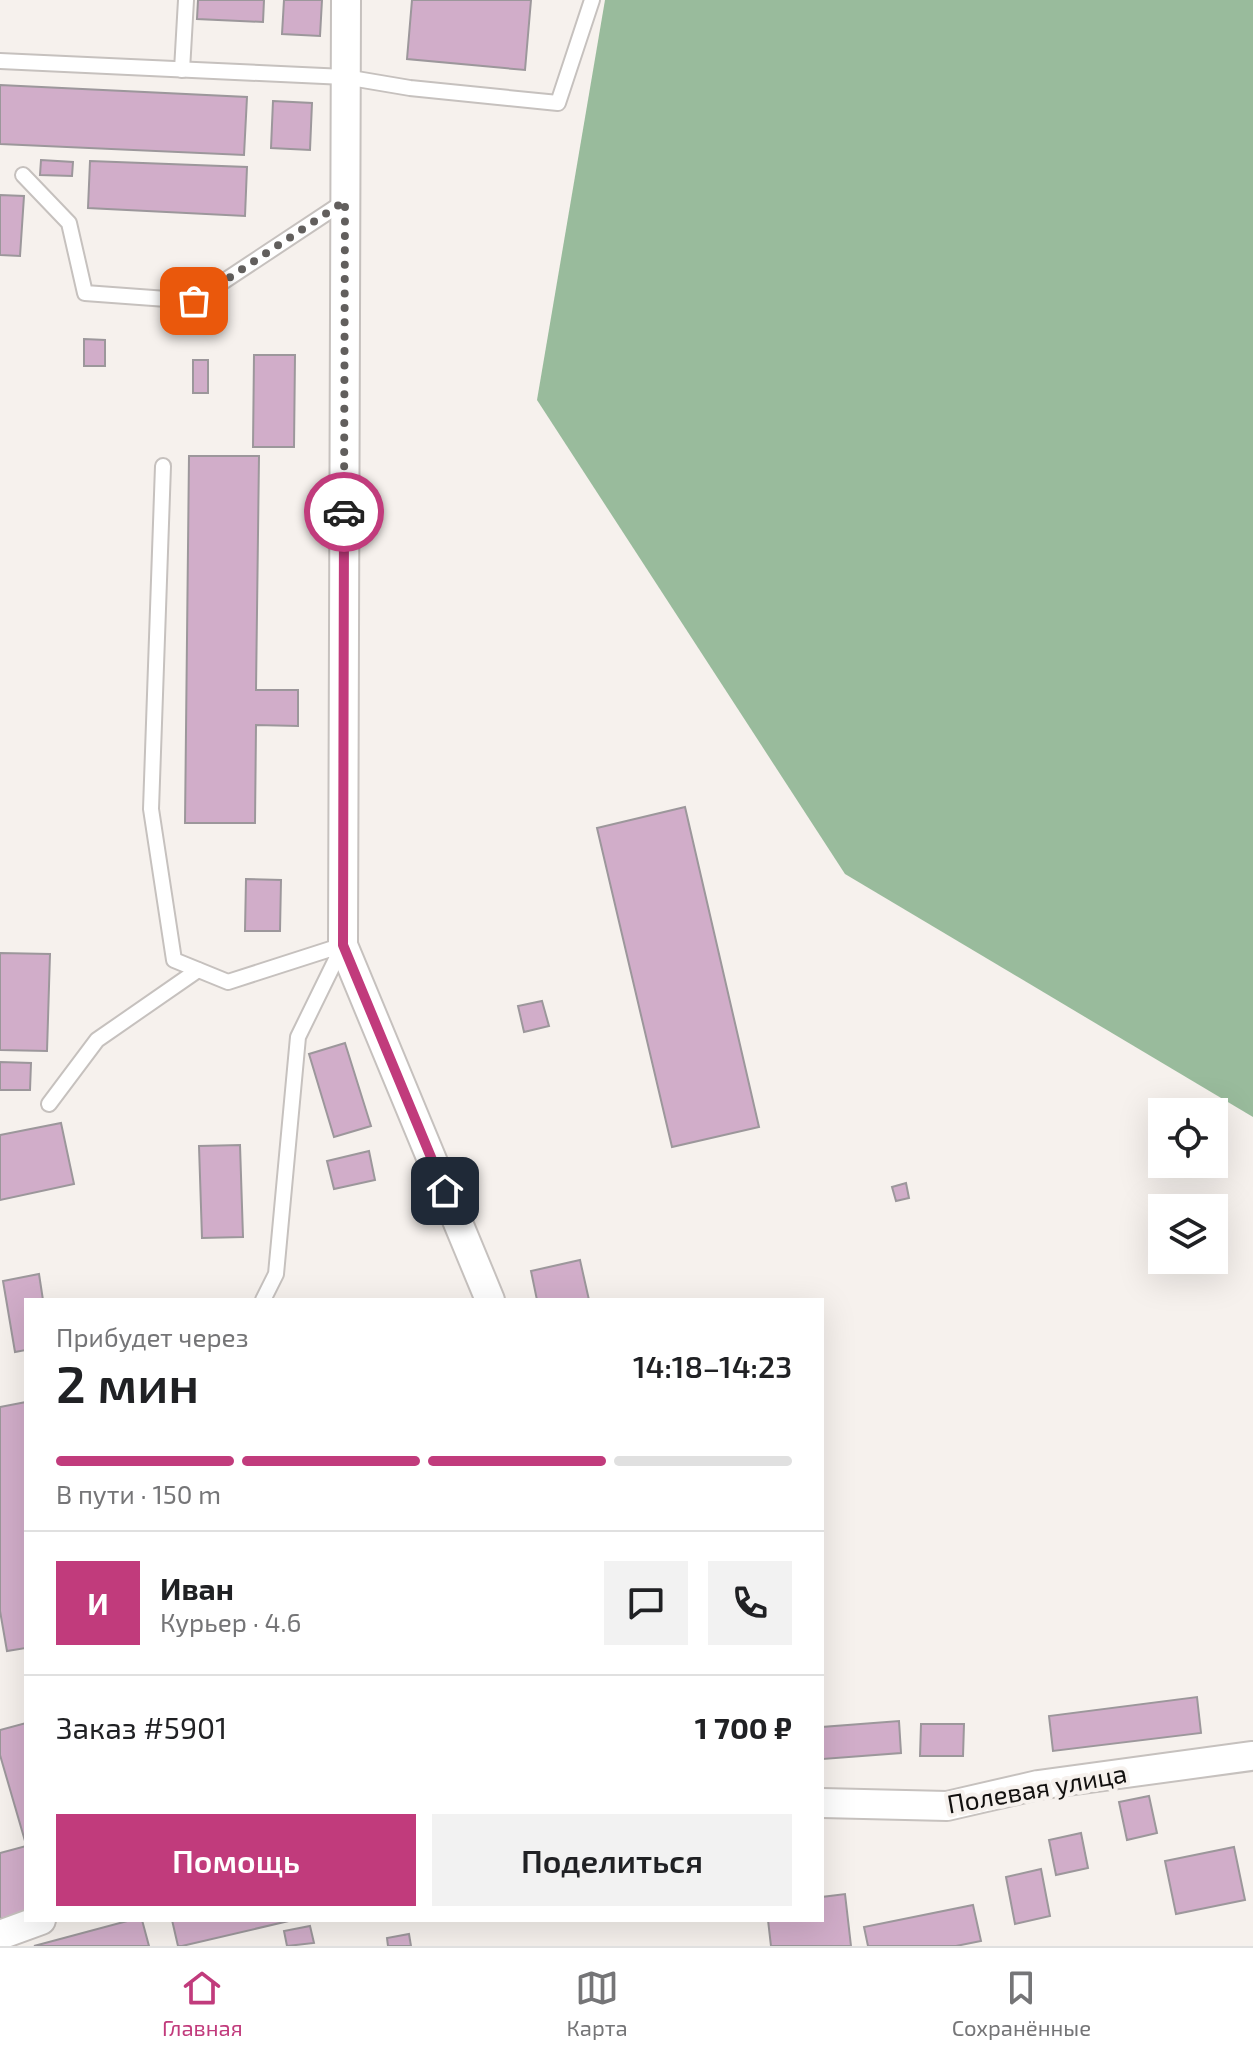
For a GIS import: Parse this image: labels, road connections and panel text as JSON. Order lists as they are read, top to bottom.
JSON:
{
  "streets": {
    "street": ["Полевая улица"]
  },
  "page": {
    "heading": ["2 мин", "Прибудет через", "14:18–14:23"],
    "panel": [
      "Иван",
      "Курьер · 4.6",
      "Заказ #5901",
      "1 700 ₽"
    ],
    "bar": "В пути · 150 m",
    "round": "И",
    "buttons": ["Помощь", "Поделиться"],
    "tabs": ["Главная", "Карта", "Сохранённые"]
  }
}
